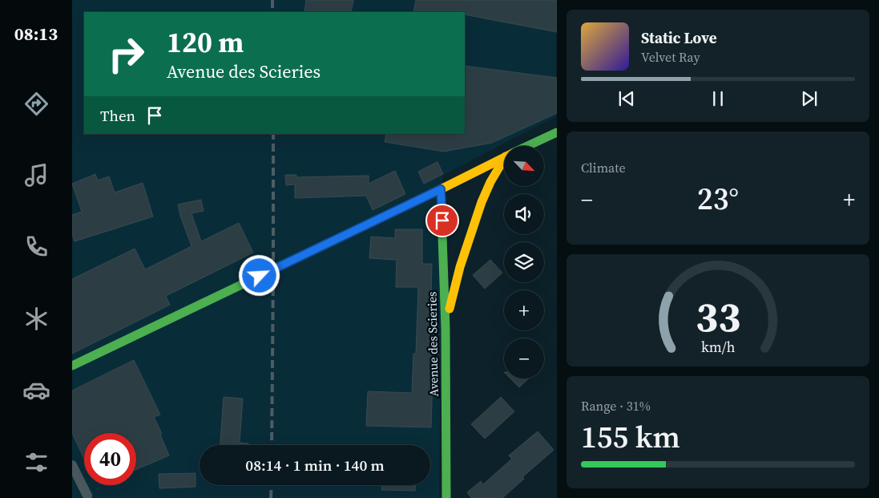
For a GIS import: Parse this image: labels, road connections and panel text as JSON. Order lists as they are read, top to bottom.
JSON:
{
  "streets": {
    "street": ["Avenue des Scieries"]
  },
  "north": "bottom right",
  "page": {
    "tabs": "08:13",
    "turn": ["120 m", "Avenue des Scieries"],
    "song": ["Static Love", "Velvet Ray"],
    "then": "Then",
    "tile": [
      "Climate",
      ["Range · 31%", "155 km"]
    ],
    "map_buttons": ["+", "−"],
    "heat": ["−", "23°", "+"],
    "limit": "40",
    "trip": "08:14 · 1 min · 140 m",
    "gauge": ["33", "km/h"]
  }
}
